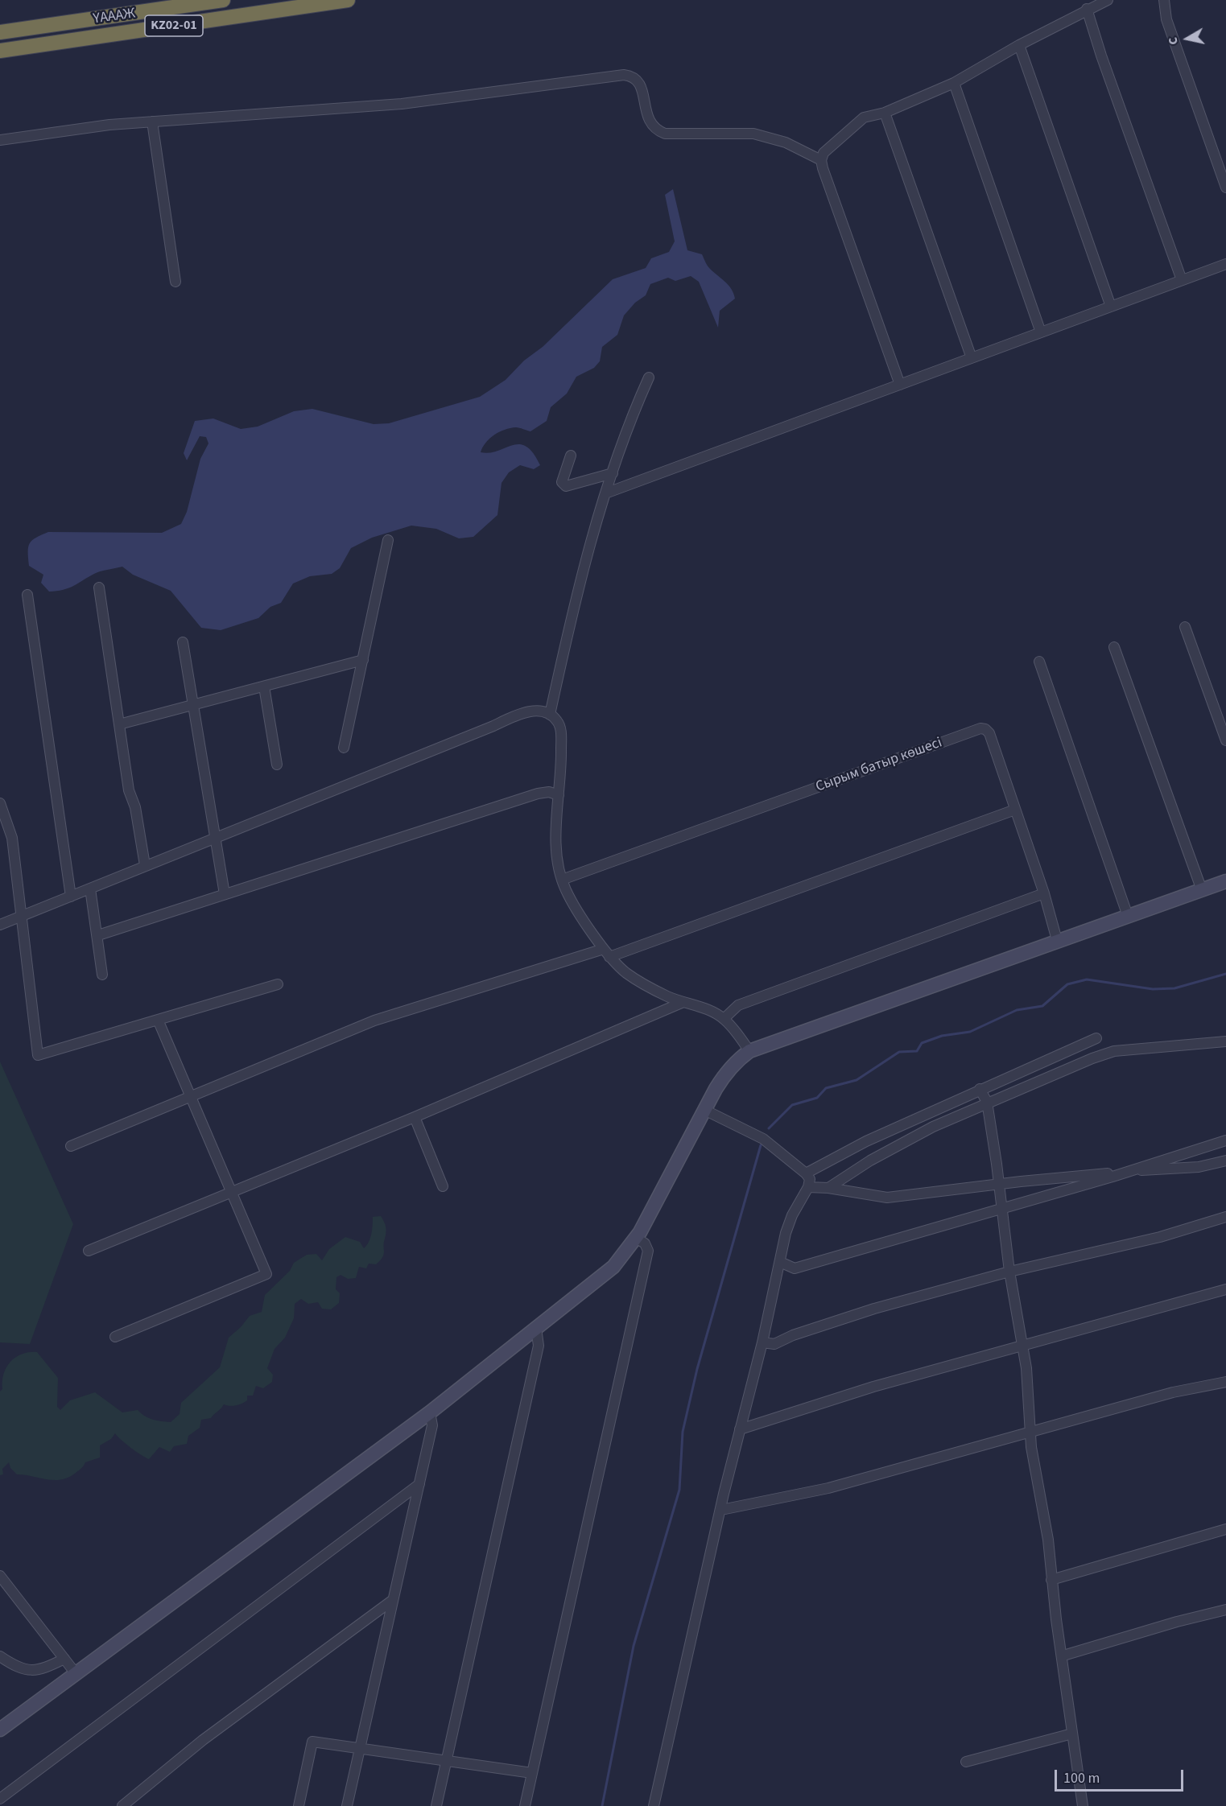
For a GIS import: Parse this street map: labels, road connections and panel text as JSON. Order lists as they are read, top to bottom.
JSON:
{
  "streets": {
    "highway": ["ҮАААЖ", "KZ02-01"],
    "street": ["Сырым батыр көшесі"]
  },
  "scale_bar": "100 m",
  "north": "left"
}
